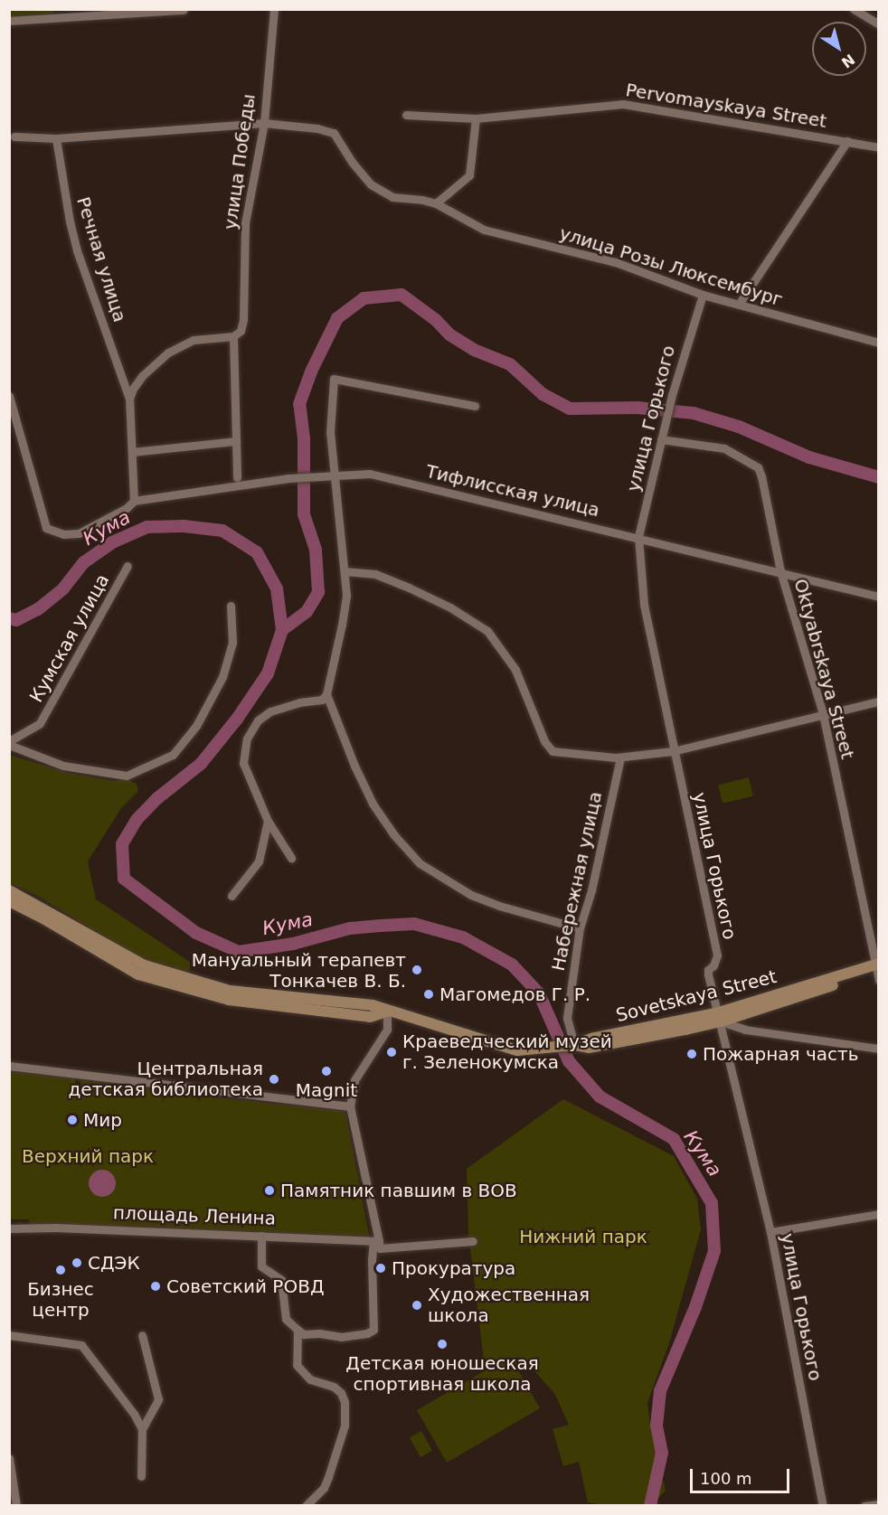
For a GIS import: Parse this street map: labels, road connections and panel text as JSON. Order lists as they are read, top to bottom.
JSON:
{
  "streets": {
    "street": [
      "Pervomayskaya Street",
      "улица Победы",
      "Речная улица",
      "улица Розы Люксембург",
      "улица Горького",
      "Тифлисская улица",
      "Кумская улица",
      "Oktyabrskaya Street",
      "Набережная улица",
      "Sovetskaya Street",
      "площадь Ленина"
    ]
  },
  "crossings": [
    ["улица Победы", "улица Розы Люксембург"],
    ["Речная улица", "Тифлисская улица"],
    ["улица Розы Люксембург", "улица Горького"],
    ["улица Горького", "Тифлисская улица"],
    ["улица Горького", "Oktyabrskaya Street"],
    ["улица Горького", "Sovetskaya Street"],
    ["Тифлисская улица", "Oktyabrskaya Street"],
    ["Oktyabrskaya Street", "Sovetskaya Street"],
    ["Набережная улица", "Sovetskaya Street"]
  ],
  "water": ["Кума"],
  "parks": ["Верхний парк", "Нижний парк"],
  "places": [
    "Мануальный терапевт Тонкачев В. Б.",
    "Магомедов Г. Р.",
    "Краеведческий музей г. Зеленокумска",
    "Пожарная часть",
    "Magnit",
    "Центральная детская библиотека",
    "Мир",
    "Памятник павшим в ВОВ",
    "СДЭК",
    "Прокуратура",
    "Бизнес центр",
    "Советский РОВД",
    "Художественная школа",
    "Детская юношеская спортивная школа"
  ],
  "scale_bar": "100 m",
  "north": "bottom right"
}
